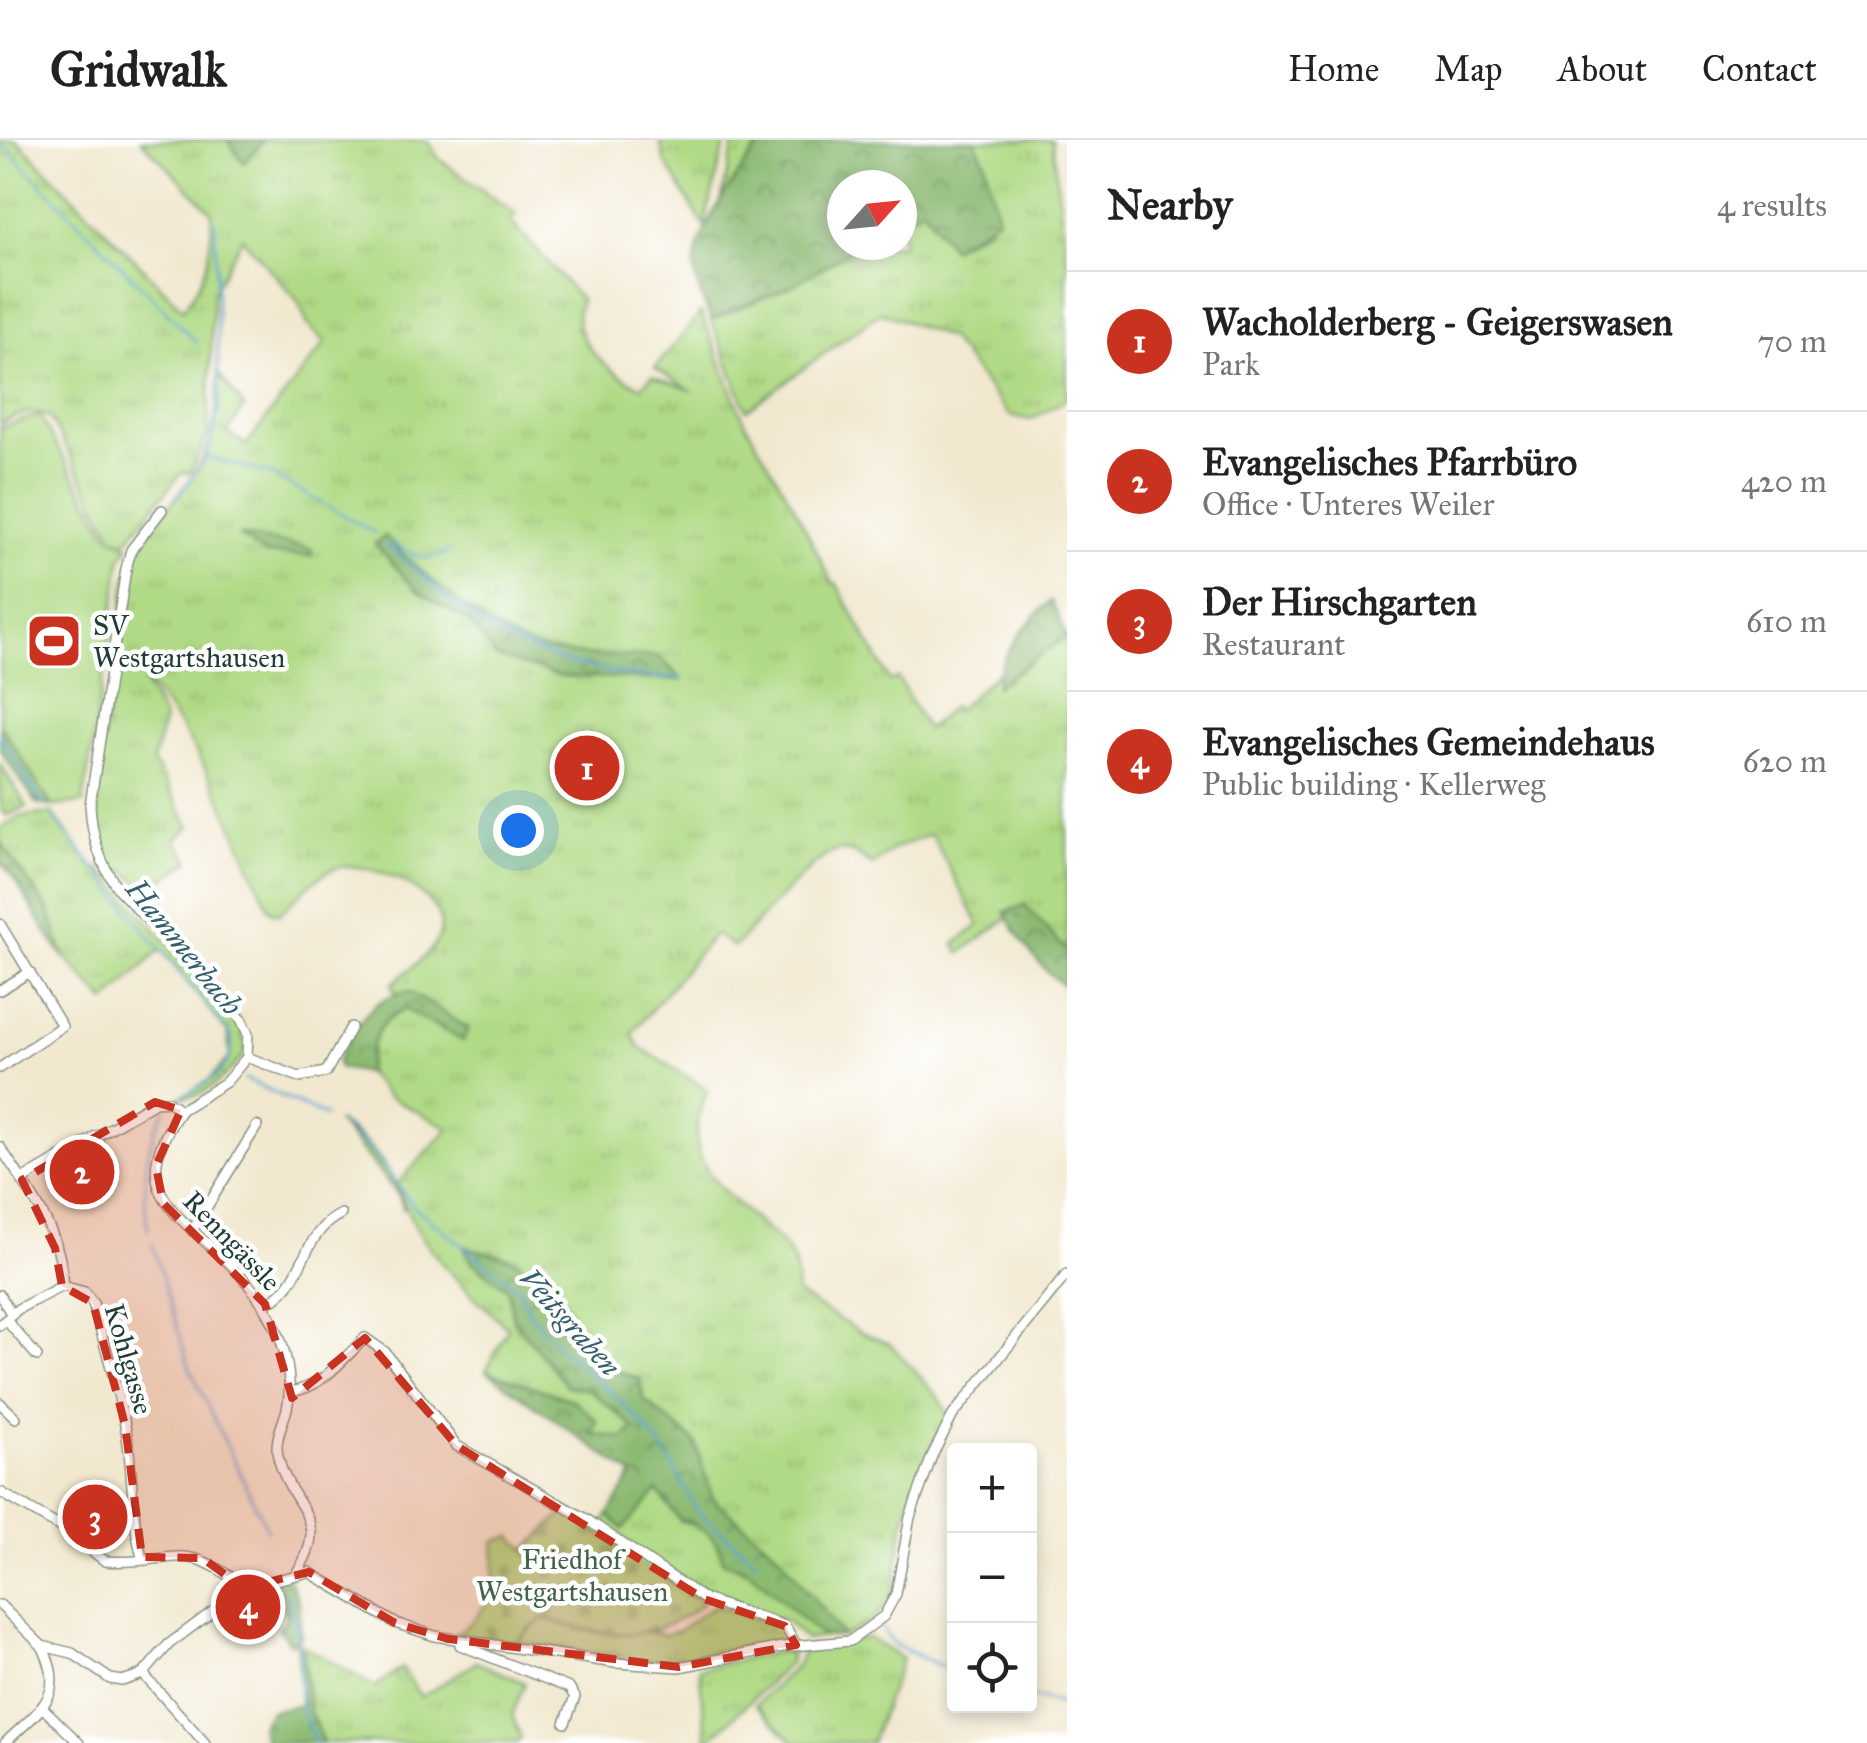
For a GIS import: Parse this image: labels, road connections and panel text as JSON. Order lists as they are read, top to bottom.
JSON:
{
  "streets": {
    "street": ["Renngässle", "Kohlgasse"]
  },
  "water": ["Hammerbach", "Veitsgraben"],
  "parks": ["Friedhof Westgartshausen"],
  "places": {
    "sports": ["SV Westgartshausen"]
  },
  "north": "top right",
  "page": {
    "header": "Gridwalk",
    "nav": [
      "Home",
      "Map",
      "About",
      "Contact"
    ],
    "heading": ["Nearby", "4 results"],
    "list": [
      {
        "mark": "1",
        "name": "Wacholderberg - Geigerswasen",
        "note": "Park",
        "value": "70 m"
      },
      {
        "mark": "2",
        "name": "Evangelisches Pfarrbüro",
        "note": "Office · Unteres Weiler",
        "value": "420 m"
      },
      {
        "mark": "3",
        "name": "Der Hirschgarten",
        "note": "Restaurant",
        "value": "610 m"
      },
      {
        "mark": "4",
        "name": "Evangelisches Gemeindehaus",
        "note": "Public building · Kellerweg",
        "value": "620 m"
      }
    ],
    "pins": [
      "1",
      "2",
      "3",
      "4"
    ],
    "map_buttons": ["+", "−"]
  }
}
